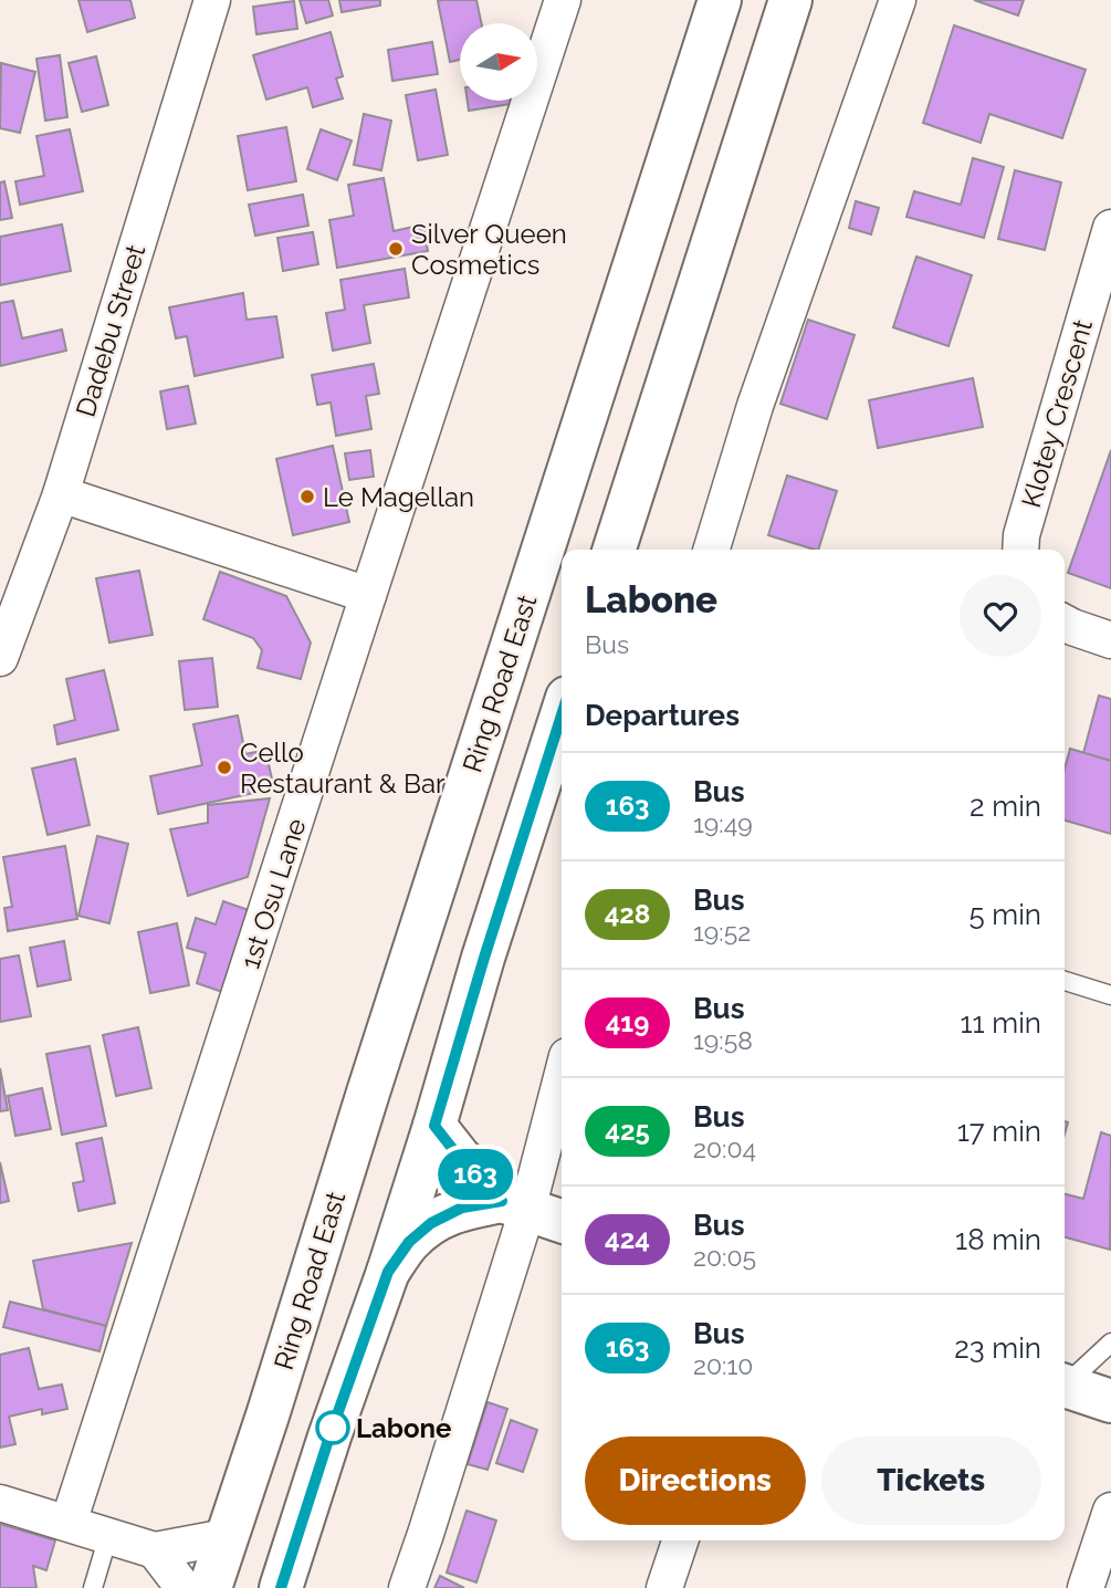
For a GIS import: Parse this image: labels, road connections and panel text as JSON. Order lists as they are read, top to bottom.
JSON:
{
  "streets": {
    "main road": ["Ring Road East"],
    "street": ["Dadebu Street", "Klotey Crescent", "1st Osu Lane"]
  },
  "places": [
    "Silver Queen Cosmetics",
    "Le Magellan",
    "Cello Restaurant & Bar",
    "Labone"
  ],
  "lines": ["bus line 163"],
  "north": "right",
  "page": {
    "on_map": "163",
    "heading": [
      ["Labone", "Bus"],
      "Departures"
    ],
    "list": [
      {
        "mark": "163",
        "name": "Bus",
        "note": "19:49",
        "value": "2 min"
      },
      {
        "mark": "428",
        "name": "Bus",
        "note": "19:52",
        "value": "5 min"
      },
      {
        "mark": "419",
        "name": "Bus",
        "note": "19:58",
        "value": "11 min"
      },
      {
        "mark": "425",
        "name": "Bus",
        "note": "20:04",
        "value": "17 min"
      },
      {
        "mark": "424",
        "name": "Bus",
        "note": "20:05",
        "value": "18 min"
      },
      {
        "mark": "163",
        "name": "Bus",
        "note": "20:10",
        "value": "23 min"
      }
    ],
    "buttons": ["Directions", "Tickets"]
  }
}
